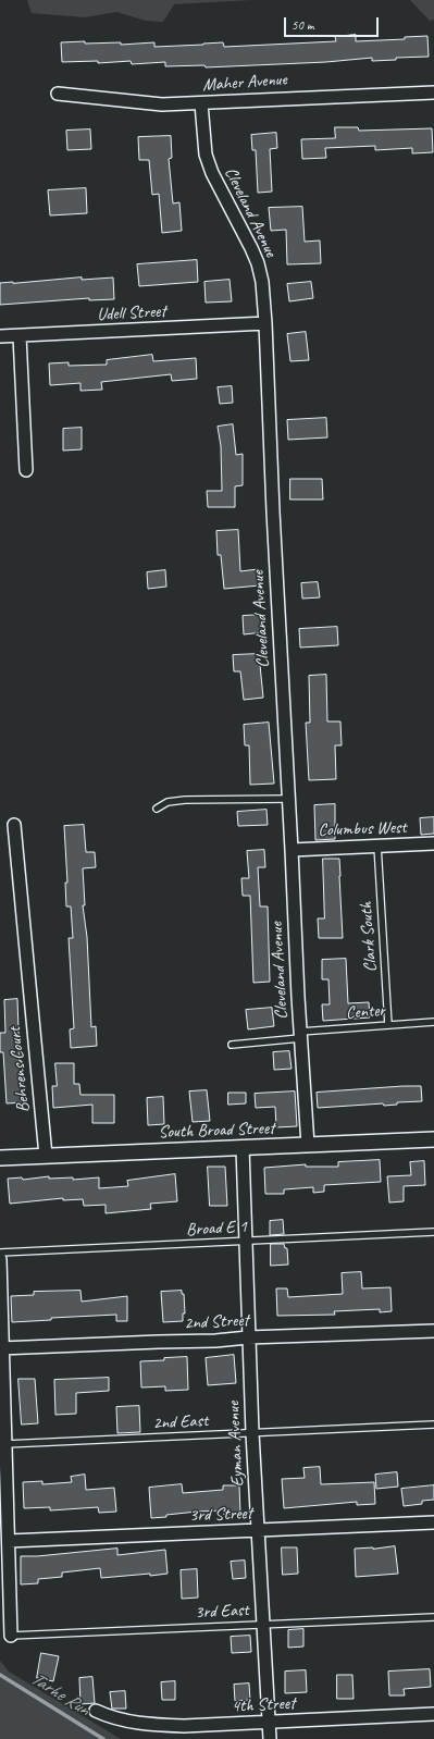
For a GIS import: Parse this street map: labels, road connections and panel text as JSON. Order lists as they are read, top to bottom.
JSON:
{
  "streets": {
    "street": [
      "Maher Avenue",
      "Cleveland Avenue",
      "Udell Street",
      "Columbus West",
      "Behrens Court",
      "South Broad Street",
      "2nd Street",
      "Eyman Avenue",
      "3rd Street",
      "4th Street"
    ],
    "lane": [
      "Clark South",
      "Center",
      "Broad E 1",
      "2nd East",
      "3rd East"
    ]
  },
  "crossings": [
    ["Maher Avenue", "Cleveland Avenue"],
    ["Cleveland Avenue", "Udell Street"],
    ["Cleveland Avenue", "Columbus West"],
    ["Cleveland Avenue", "Center"],
    ["Cleveland Avenue", "South Broad Street"],
    ["Columbus West", "Clark South"],
    ["Clark South", "Center"],
    ["Behrens Court", "South Broad Street"],
    ["South Broad Street", "Eyman Avenue"],
    ["Broad E 1", "Eyman Avenue"],
    ["2nd Street", "Eyman Avenue"],
    ["2nd East", "Eyman Avenue"],
    ["Eyman Avenue", "3rd Street"],
    ["Eyman Avenue", "3rd East"],
    ["Eyman Avenue", "4th Street"]
  ],
  "water": ["Tarhe Run"],
  "scale_bar": "50 m"
}
